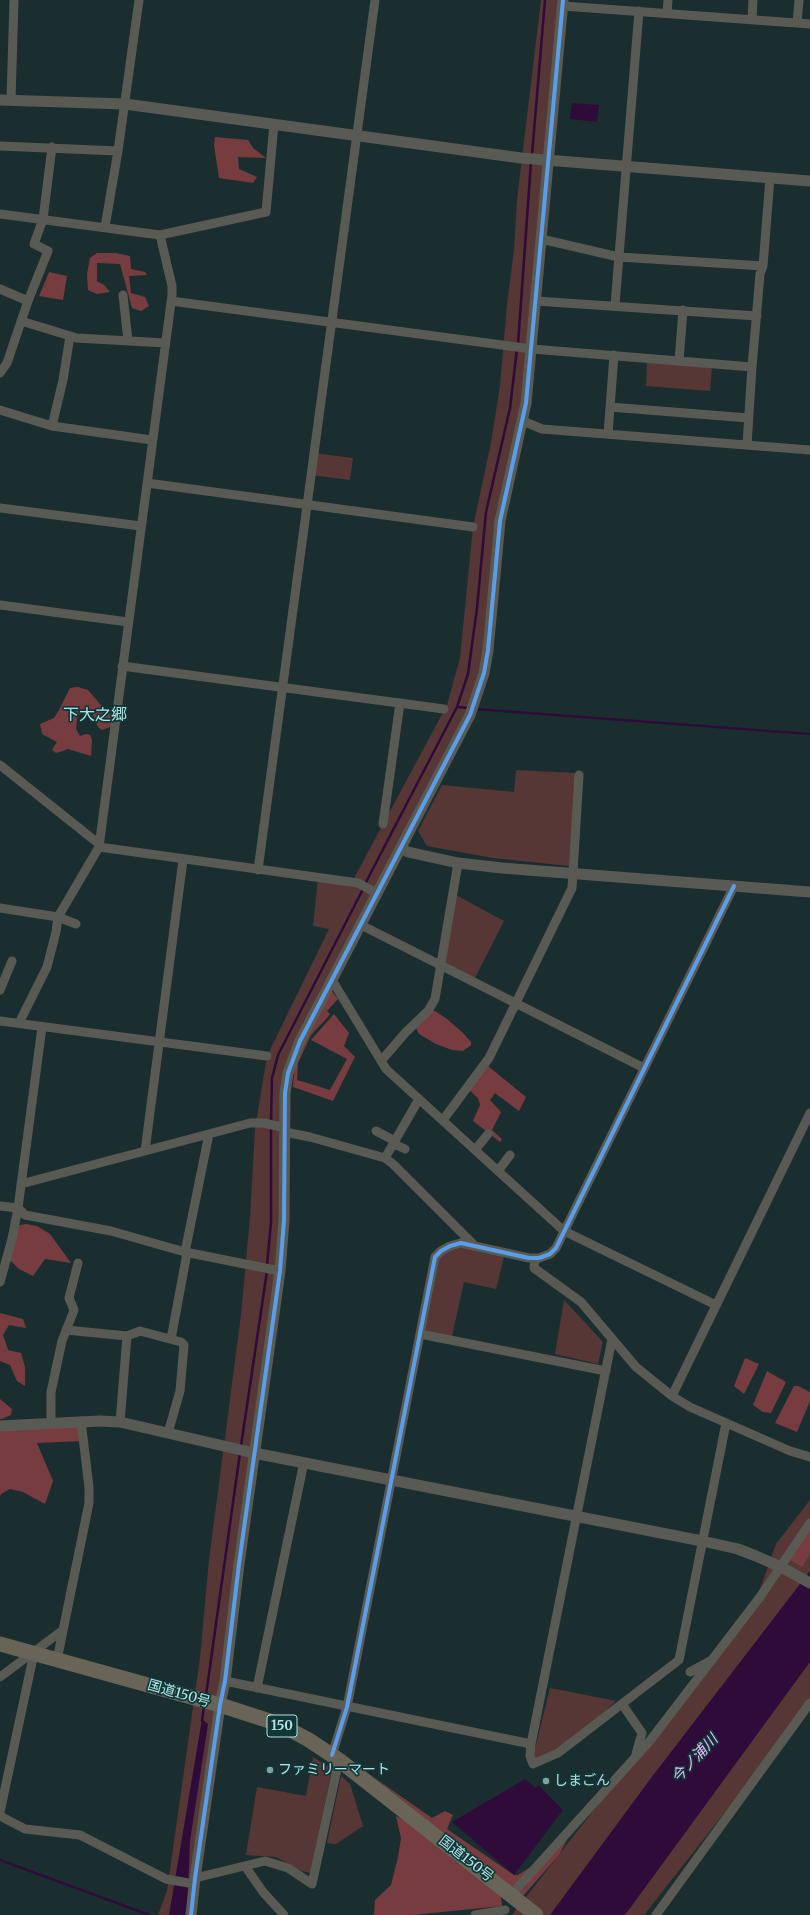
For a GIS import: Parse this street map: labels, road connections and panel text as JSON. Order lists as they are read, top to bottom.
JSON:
{
  "streets": {
    "highway": ["国道150号", "150"]
  },
  "districts": ["下大之郷"],
  "water": ["今ノ浦川"],
  "places": ["ファミリーマート", "しまごん"]
}
